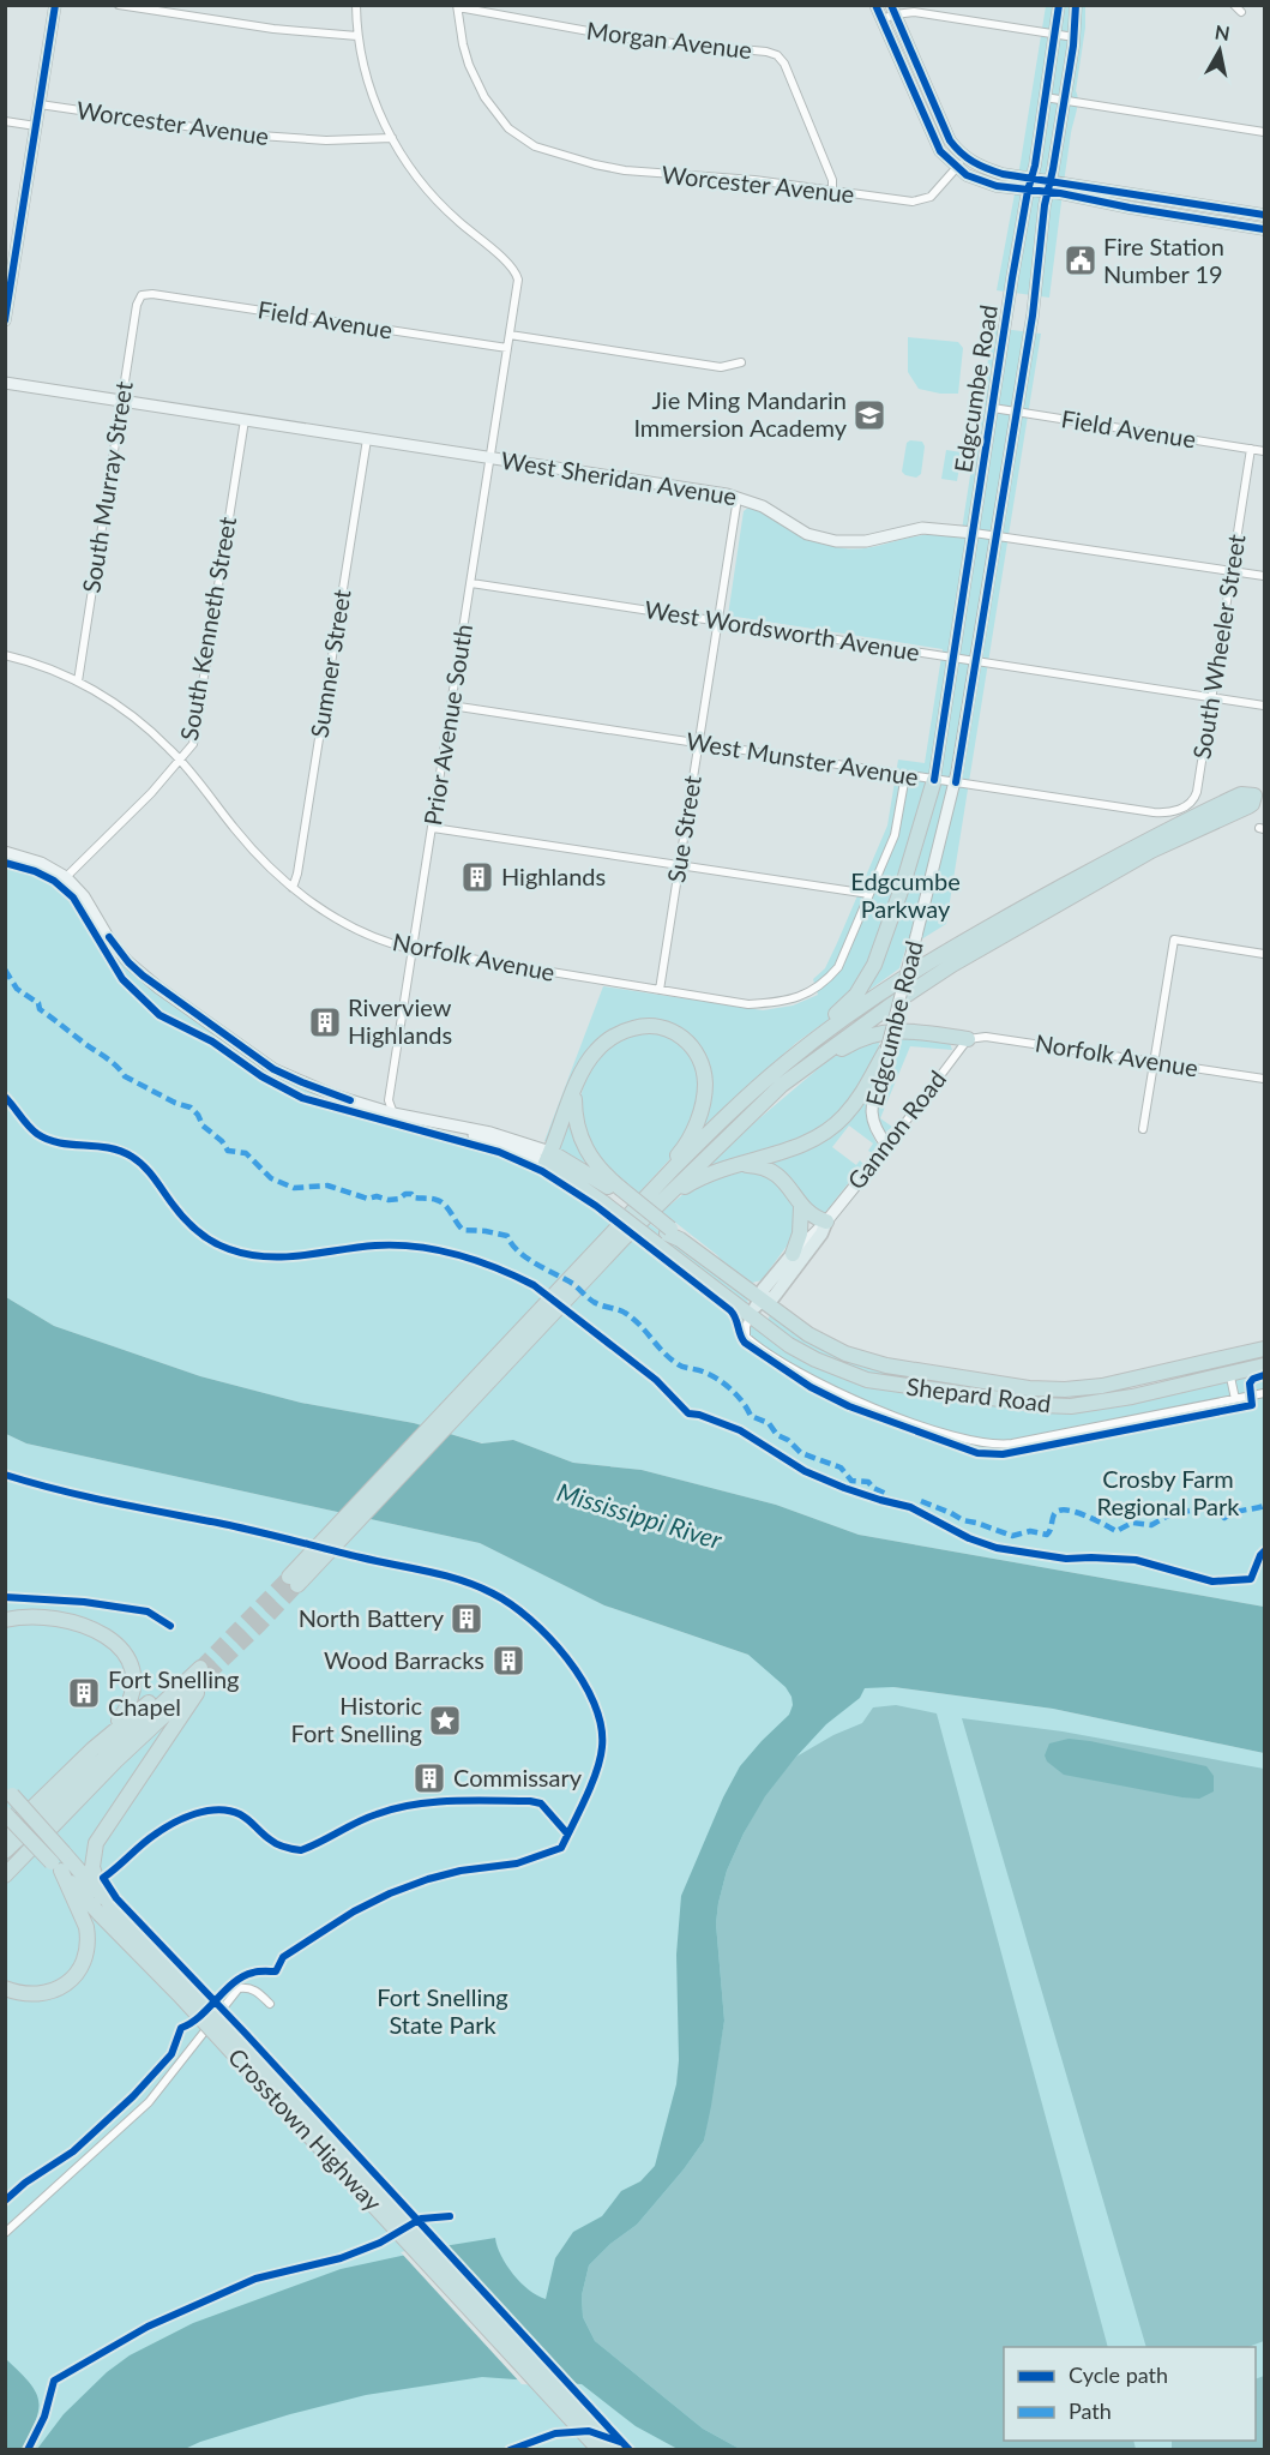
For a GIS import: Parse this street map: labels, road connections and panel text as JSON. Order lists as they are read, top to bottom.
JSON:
{
  "streets": {
    "highway": ["Shepard Road", "Crosstown Highway"],
    "main road": ["Gannon Road"],
    "street": [
      "Morgan Avenue",
      "Worcester Avenue",
      "Field Avenue",
      "Edgcumbe Road",
      "West Sheridan Avenue",
      "South Murray Street",
      "South Kenneth Street",
      "West Wordsworth Avenue",
      "South Wheeler Street",
      "Sumner Street",
      "Prior Avenue South",
      "West Munster Avenue",
      "Sue Street",
      "Norfolk Avenue"
    ]
  },
  "crossings": [
    ["Morgan Avenue", "Worcester Avenue"],
    ["Worcester Avenue", "Prior Avenue South"],
    ["Field Avenue", "Edgcumbe Road"],
    ["Field Avenue", "South Murray Street"],
    ["Field Avenue", "South Wheeler Street"],
    ["Field Avenue", "Prior Avenue South"],
    ["Edgcumbe Road", "West Sheridan Avenue"],
    ["Edgcumbe Road", "West Wordsworth Avenue"],
    ["Edgcumbe Road", "West Munster Avenue"],
    ["Edgcumbe Road", "Gannon Road"],
    ["West Sheridan Avenue", "South Murray Street"],
    ["West Sheridan Avenue", "South Kenneth Street"],
    ["West Sheridan Avenue", "South Wheeler Street"],
    ["West Sheridan Avenue", "Sumner Street"],
    ["West Sheridan Avenue", "Prior Avenue South"],
    ["West Sheridan Avenue", "Sue Street"],
    ["South Murray Street", "Norfolk Avenue"],
    ["South Kenneth Street", "Norfolk Avenue"],
    ["West Wordsworth Avenue", "South Wheeler Street"],
    ["West Wordsworth Avenue", "Prior Avenue South"],
    ["West Wordsworth Avenue", "Sue Street"],
    ["South Wheeler Street", "West Munster Avenue"],
    ["Sumner Street", "Norfolk Avenue"],
    ["Prior Avenue South", "West Munster Avenue"],
    ["Prior Avenue South", "Norfolk Avenue"],
    ["West Munster Avenue", "Sue Street"],
    ["Sue Street", "Norfolk Avenue"],
    ["Norfolk Avenue", "Gannon Road"],
    ["Gannon Road", "Shepard Road"]
  ],
  "water": ["Mississippi River"],
  "parks": ["Edgcumbe Parkway", "Crosby Farm Regional Park", "Fort Snelling State Park"],
  "places": {
    "public building": ["Fire Station Number 19"],
    "school or university": ["Jie Ming Mandarin Immersion Academy"],
    "building": [
      "Highlands",
      "Riverview Highlands",
      "North Battery",
      "Wood Barracks",
      "Fort Snelling Chapel",
      "Commissary"
    ],
    "place": ["Historic Fort Snelling"]
  },
  "legend": ["Cycle path", "Path"],
  "north": "top"
}
